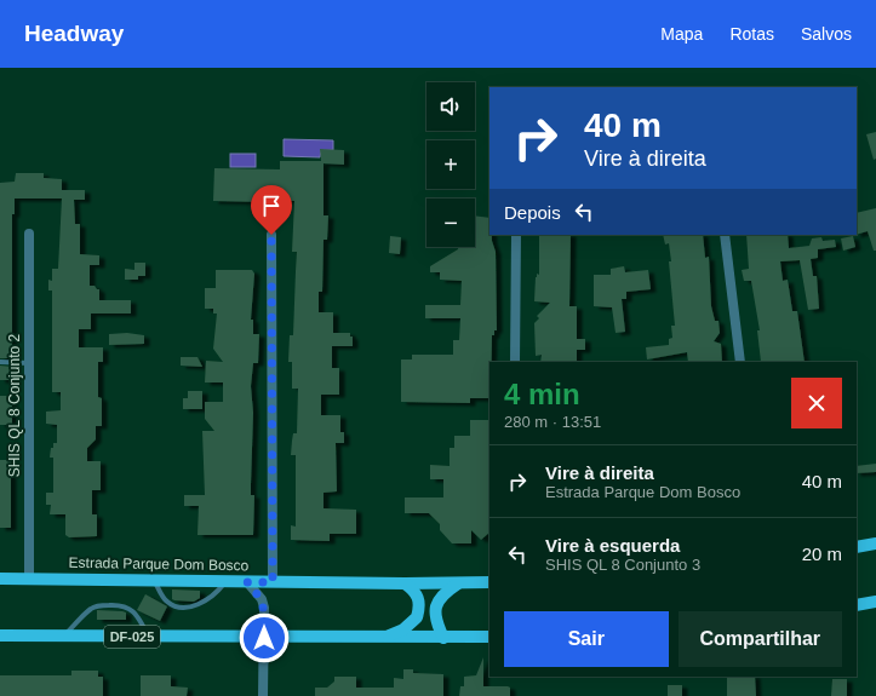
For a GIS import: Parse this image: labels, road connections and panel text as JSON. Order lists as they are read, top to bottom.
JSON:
{
  "streets": {
    "main road": ["Estrada Parque Dom Bosco", "DF-025"],
    "street": ["SHIS QL 8 Conjunto 2"]
  },
  "crossings": [
    ["SHIS QL 8 Conjunto 2", "Estrada Parque Dom Bosco"]
  ],
  "page": {
    "header": "Headway",
    "nav": ["Mapa", "Rotas", "Salvos"],
    "map_buttons": ["+", "−"],
    "turn": ["40 m", "Vire à direita"],
    "then": "Depois",
    "heading": ["4 min", "280 m · 13:51"],
    "list": [
      {
        "name": "Vire à direita",
        "note": "Estrada Parque Dom Bosco",
        "value": "40 m"
      },
      {
        "name": "Vire à esquerda",
        "note": "SHIS QL 8 Conjunto 3",
        "value": "20 m"
      }
    ],
    "buttons": ["Sair", "Compartilhar"]
  }
}
